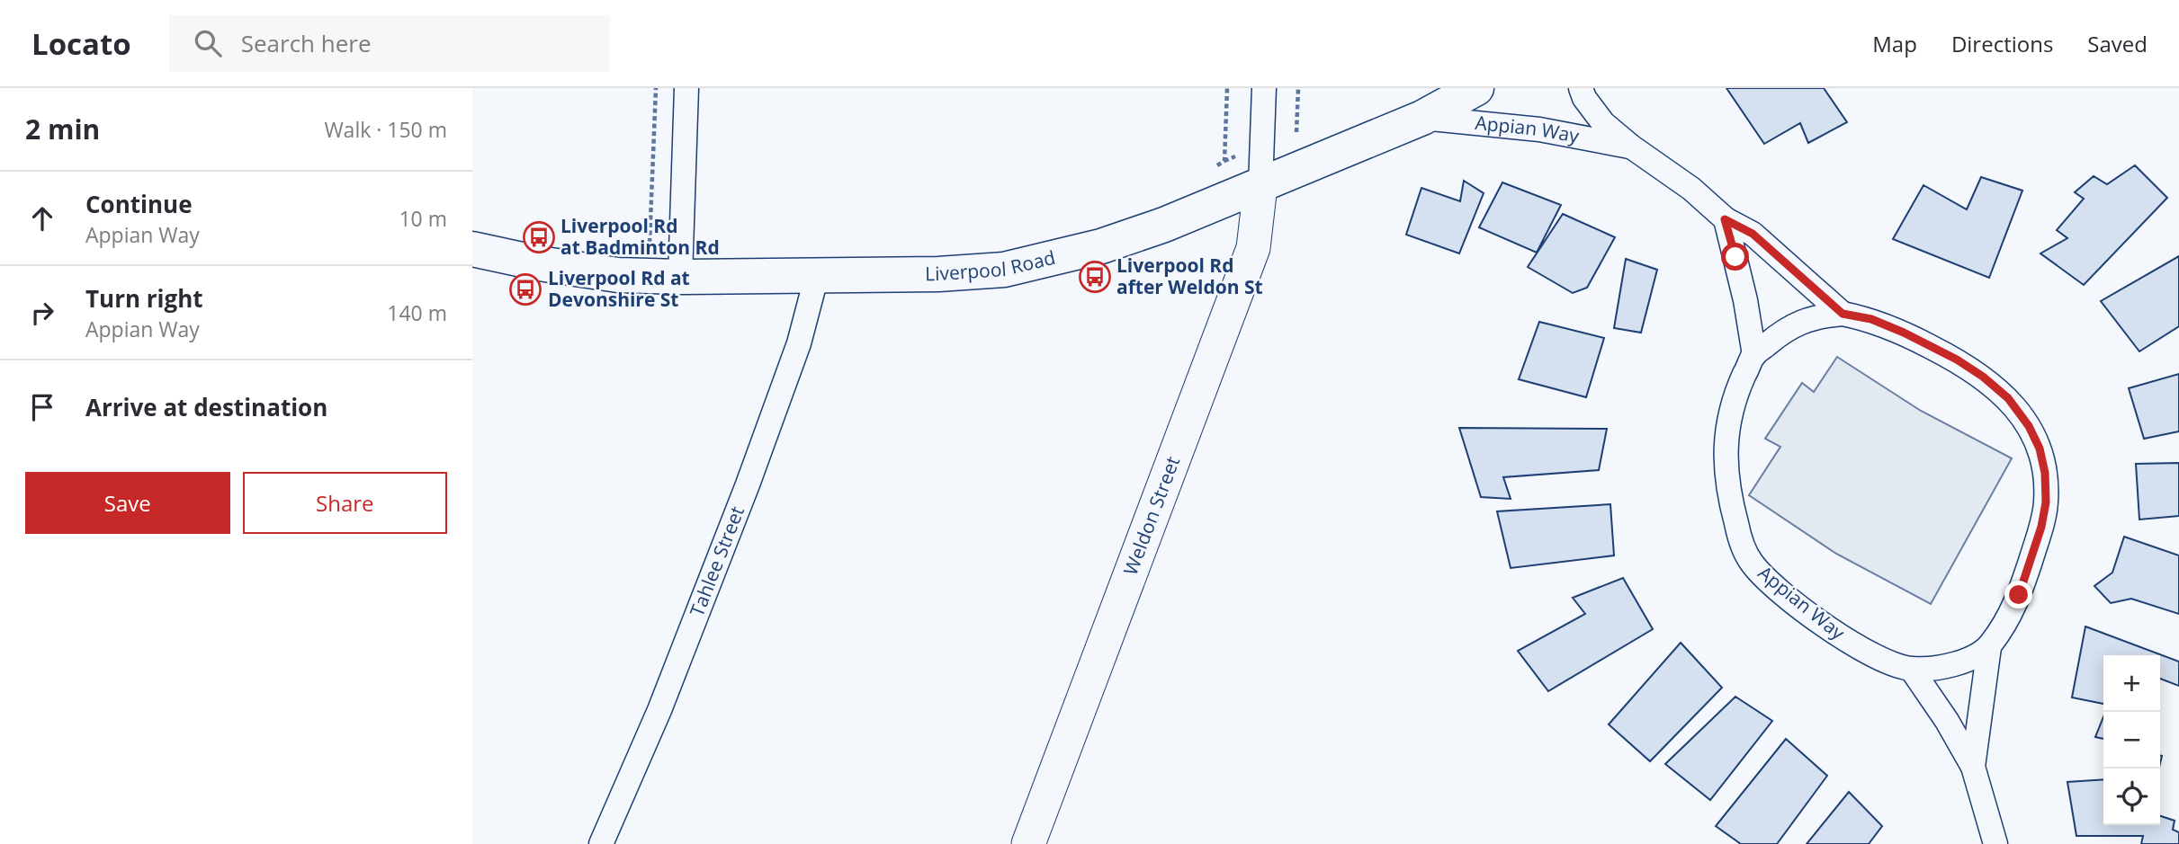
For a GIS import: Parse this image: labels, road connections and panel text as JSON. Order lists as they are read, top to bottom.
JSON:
{
  "streets": {
    "highway": ["Liverpool Road"],
    "street": ["Appian Way", "Weldon Street", "Tahlee Street"]
  },
  "crossings": [
    ["Appian Way", "Liverpool Road"],
    ["Liverpool Road", "Weldon Street"],
    ["Liverpool Road", "Tahlee Street"]
  ],
  "places": {
    "bus stop": ["Liverpool Rd at Badminton Rd", "Liverpool Rd after Weldon St", "Liverpool Rd at Devonshire St"]
  },
  "page": {
    "header": "Locato",
    "search": "Search here",
    "nav": ["Map", "Directions", "Saved"],
    "heading": ["2 min", "Walk · 150 m"],
    "list": [
      ["Continue", "Appian Way", "10 m"],
      ["Turn right", "Appian Way", "140 m"],
      "Arrive at destination"
    ],
    "buttons": ["Save", "Share"],
    "map_buttons": ["+", "−"]
  }
}
